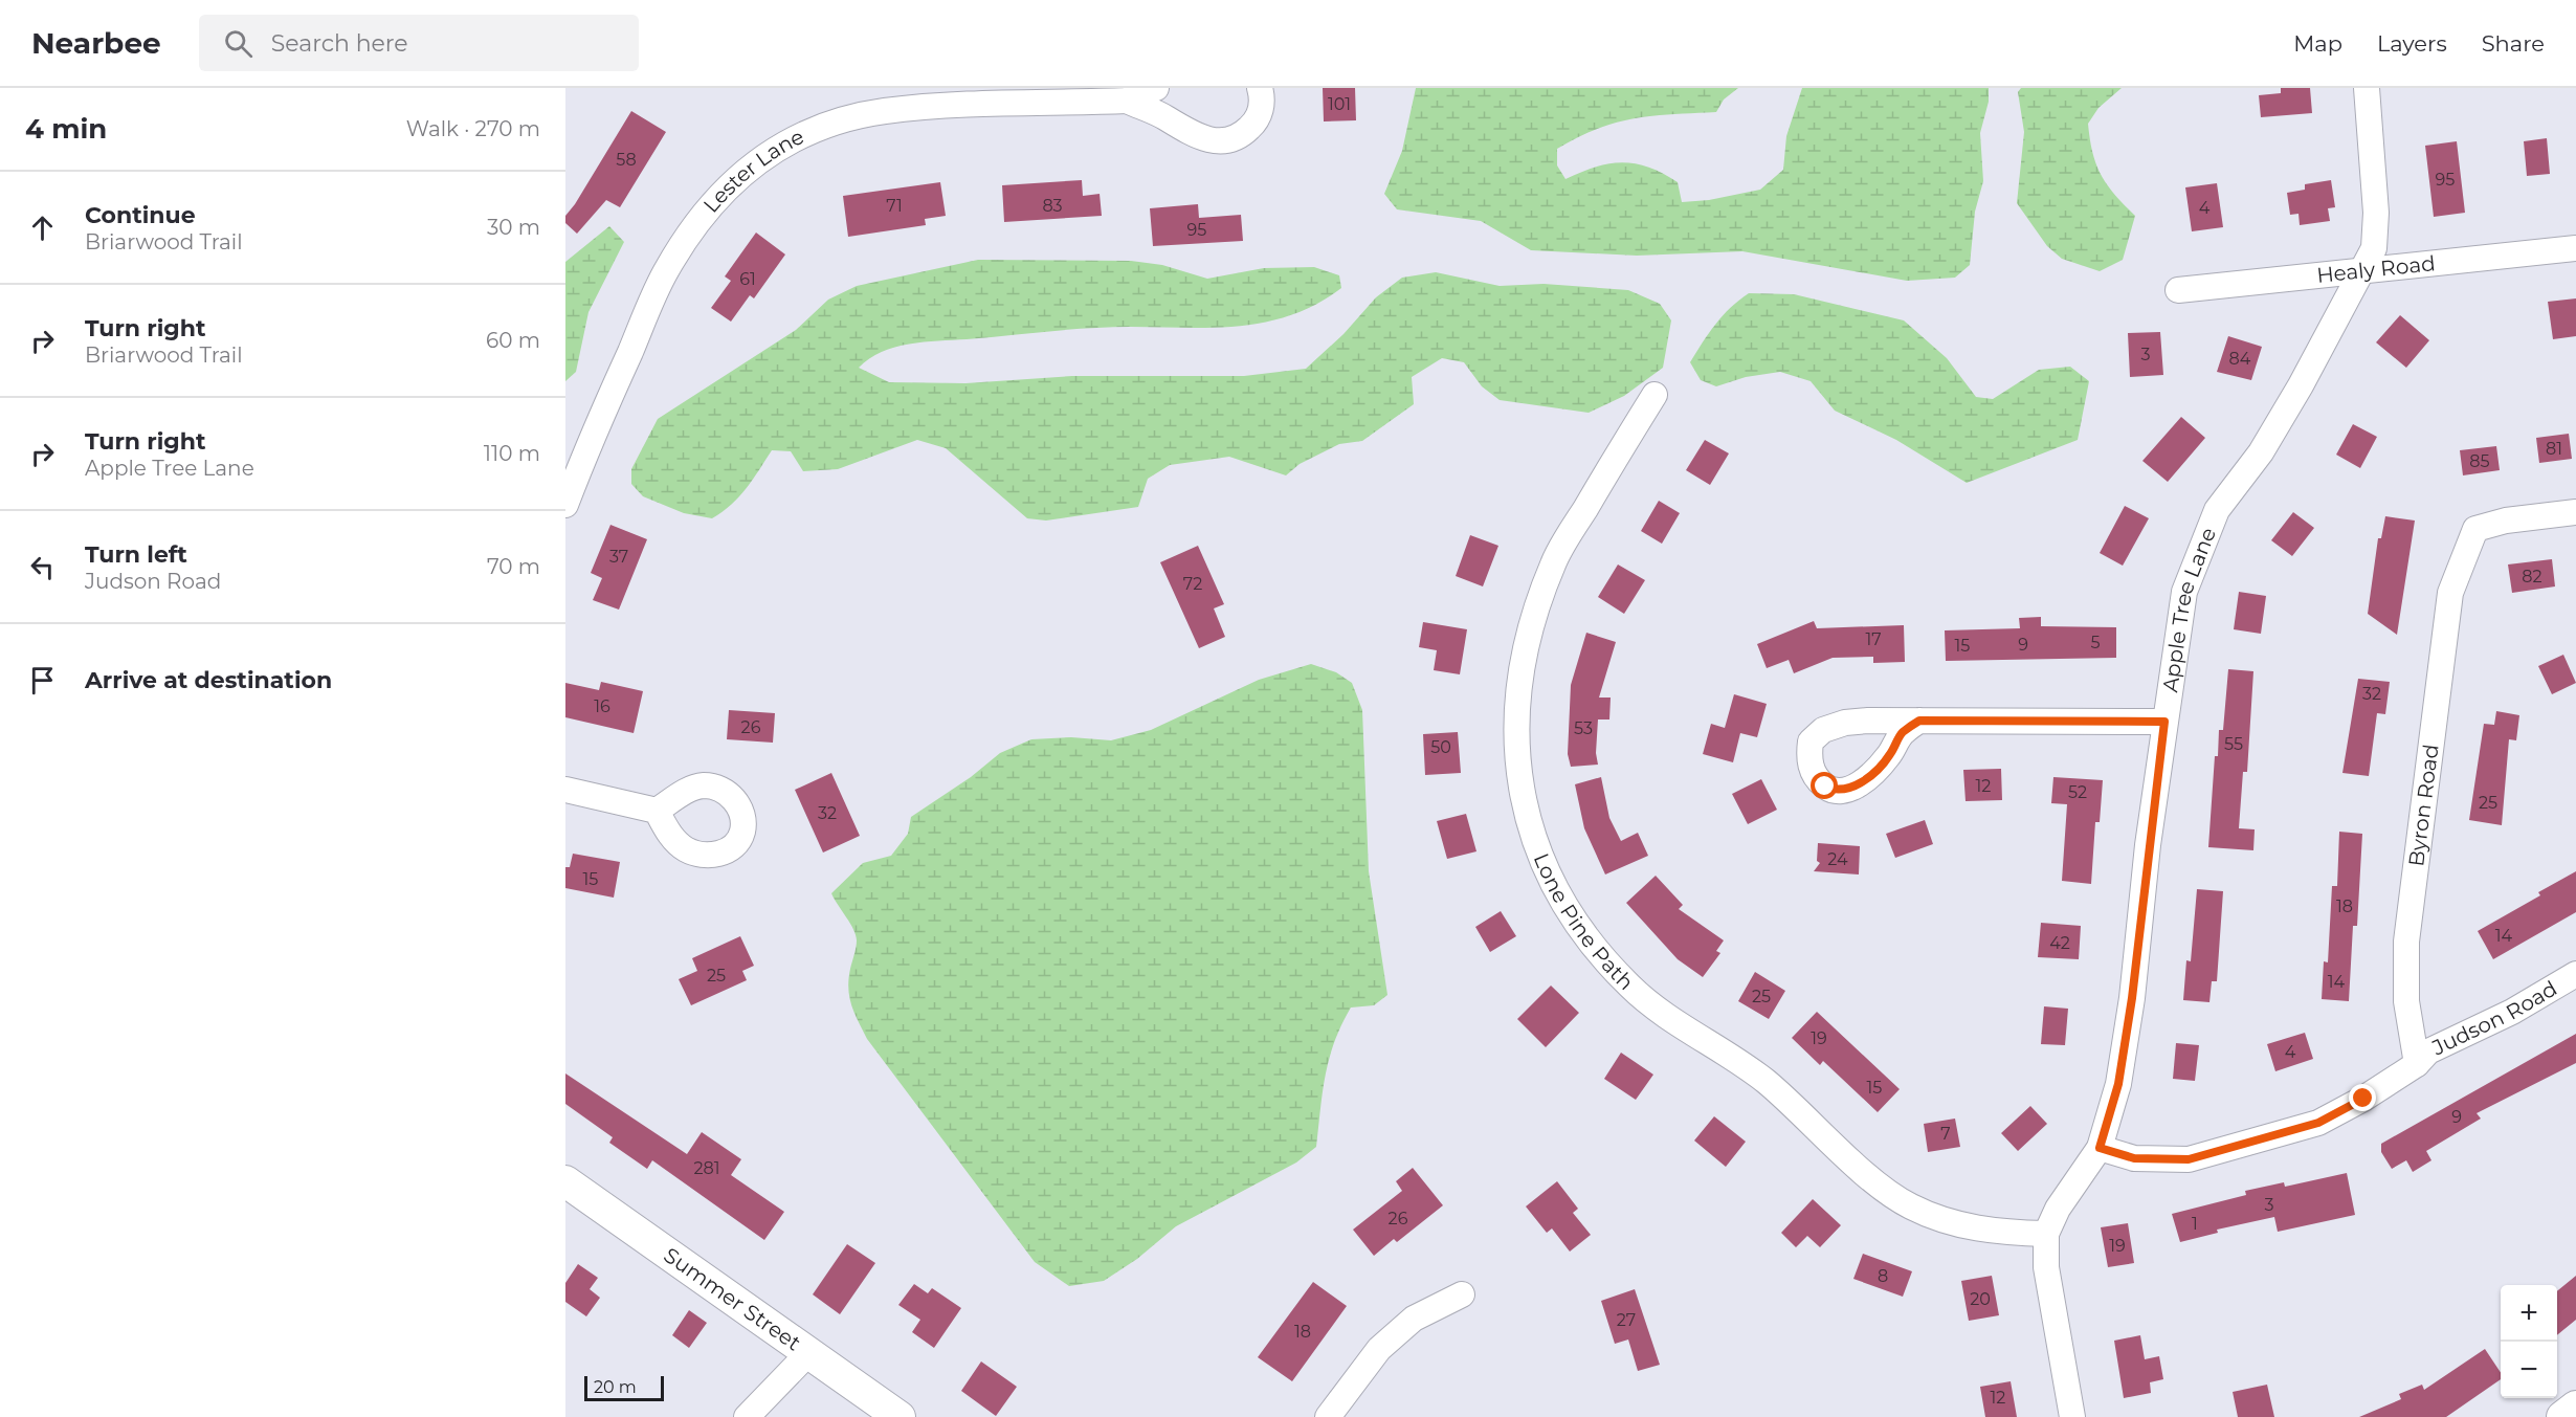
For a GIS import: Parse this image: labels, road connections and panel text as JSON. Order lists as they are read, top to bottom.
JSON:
{
  "streets": {
    "street": [
      "Lester Lane",
      "Healy Road",
      "Apple Tree Lane",
      "Byron Road",
      "Lone Pine Path",
      "Judson Road",
      "Summer Street"
    ]
  },
  "crossings": [
    ["Healy Road", "Apple Tree Lane"],
    ["Apple Tree Lane", "Lone Pine Path"],
    ["Apple Tree Lane", "Judson Road"],
    ["Byron Road", "Judson Road"]
  ],
  "house_numbers": [
    "101",
    "58",
    "95",
    "71",
    "83",
    "4",
    "95",
    "61",
    "3",
    "84",
    "81",
    "85",
    "37",
    "82",
    "72",
    "17",
    "5",
    "9",
    "15",
    "32",
    "16",
    "26",
    "53",
    "55",
    "50",
    "12",
    "52",
    "25",
    "32",
    "24",
    "15",
    "18",
    "14",
    "42",
    "25",
    "14",
    "25",
    "19",
    "4",
    "15",
    "9",
    "7",
    "281",
    "3",
    "26",
    "1",
    "19",
    "8",
    "20",
    "27",
    "18",
    "12"
  ],
  "scale_bar": "20 m",
  "page": {
    "header": "Nearbee",
    "search": "Search here",
    "nav": ["Map", "Layers", "Share"],
    "heading": ["4 min", "Walk · 270 m"],
    "list": [
      ["Continue", "Briarwood Trail", "30 m"],
      ["Turn right", "Briarwood Trail", "60 m"],
      ["Turn right", "Apple Tree Lane", "110 m"],
      ["Turn left", "Judson Road", "70 m"],
      "Arrive at destination"
    ],
    "map_buttons": ["+", "−"],
    "scale": "20 m"
  }
}
